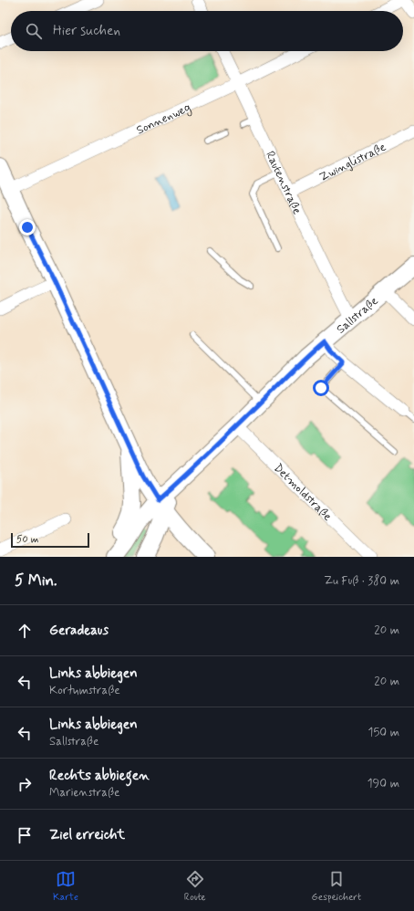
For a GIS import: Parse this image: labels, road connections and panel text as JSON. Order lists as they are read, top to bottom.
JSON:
{
  "streets": {
    "main road": ["Sallstraße"],
    "street": [
      "Sonnenweg",
      "Zwinglistraße",
      "Rautenstraße",
      "Detmoldstraße"
    ]
  },
  "crossings": [
    ["Sonnenweg", "Rautenstraße"],
    ["Zwinglistraße", "Rautenstraße"],
    ["Rautenstraße", "Sallstraße"],
    ["Sallstraße", "Detmoldstraße"]
  ],
  "scale_bar": "50 m",
  "page": {
    "search": "Hier suchen",
    "scale": "50 m",
    "heading": ["5 Min.", "Zu Fuß · 380 m"],
    "list": [
      ["Geradeaus", "20 m"],
      ["Links abbiegen", "Kortumstraße", "20 m"],
      ["Links abbiegen", "Sallstraße", "150 m"],
      ["Rechts abbiegen", "Marienstraße", "190 m"],
      "Ziel erreicht"
    ],
    "nav": ["Karte", "Route", "Gespeichert"]
  }
}
